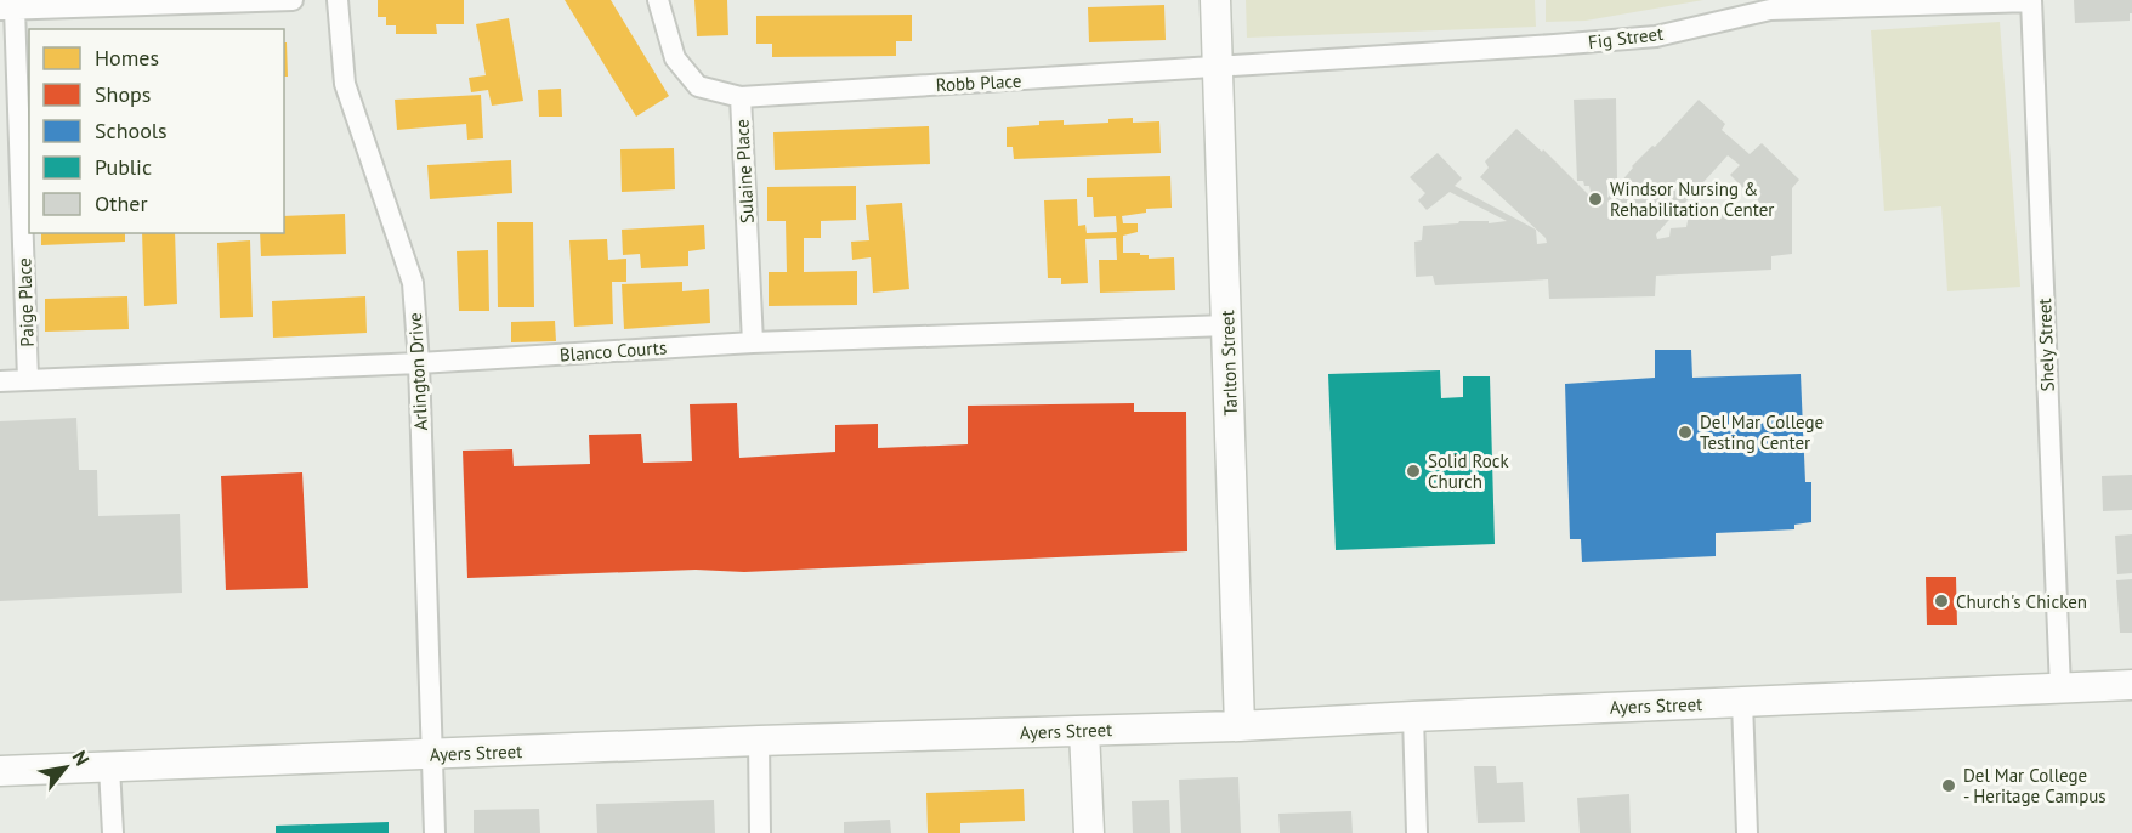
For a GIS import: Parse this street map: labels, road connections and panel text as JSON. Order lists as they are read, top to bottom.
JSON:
{
  "streets": {
    "main road": ["Tarlton Street", "Ayers Street"],
    "street": [
      "Fig Street",
      "Robb Place",
      "Sulaine Place",
      "Paige Place",
      "Shely Street",
      "Blanco Courts",
      "Arlington Drive"
    ]
  },
  "crossings": [
    ["Fig Street", "Robb Place"],
    ["Fig Street", "Shely Street"],
    ["Fig Street", "Tarlton Street"],
    ["Robb Place", "Sulaine Place"],
    ["Robb Place", "Tarlton Street"],
    ["Sulaine Place", "Blanco Courts"],
    ["Paige Place", "Blanco Courts"],
    ["Shely Street", "Ayers Street"],
    ["Blanco Courts", "Tarlton Street"],
    ["Blanco Courts", "Arlington Drive"],
    ["Tarlton Street", "Ayers Street"],
    ["Arlington Drive", "Ayers Street"]
  ],
  "places": [
    "Windsor Nursing & Rehabilitation Center",
    "Del Mar College Testing Center",
    "Solid Rock Church",
    "Church's Chicken",
    "Del Mar College - Heritage Campus"
  ],
  "legend": [
    "Homes",
    "Shops",
    "Schools",
    "Public",
    "Other"
  ],
  "north": "top right"
}
